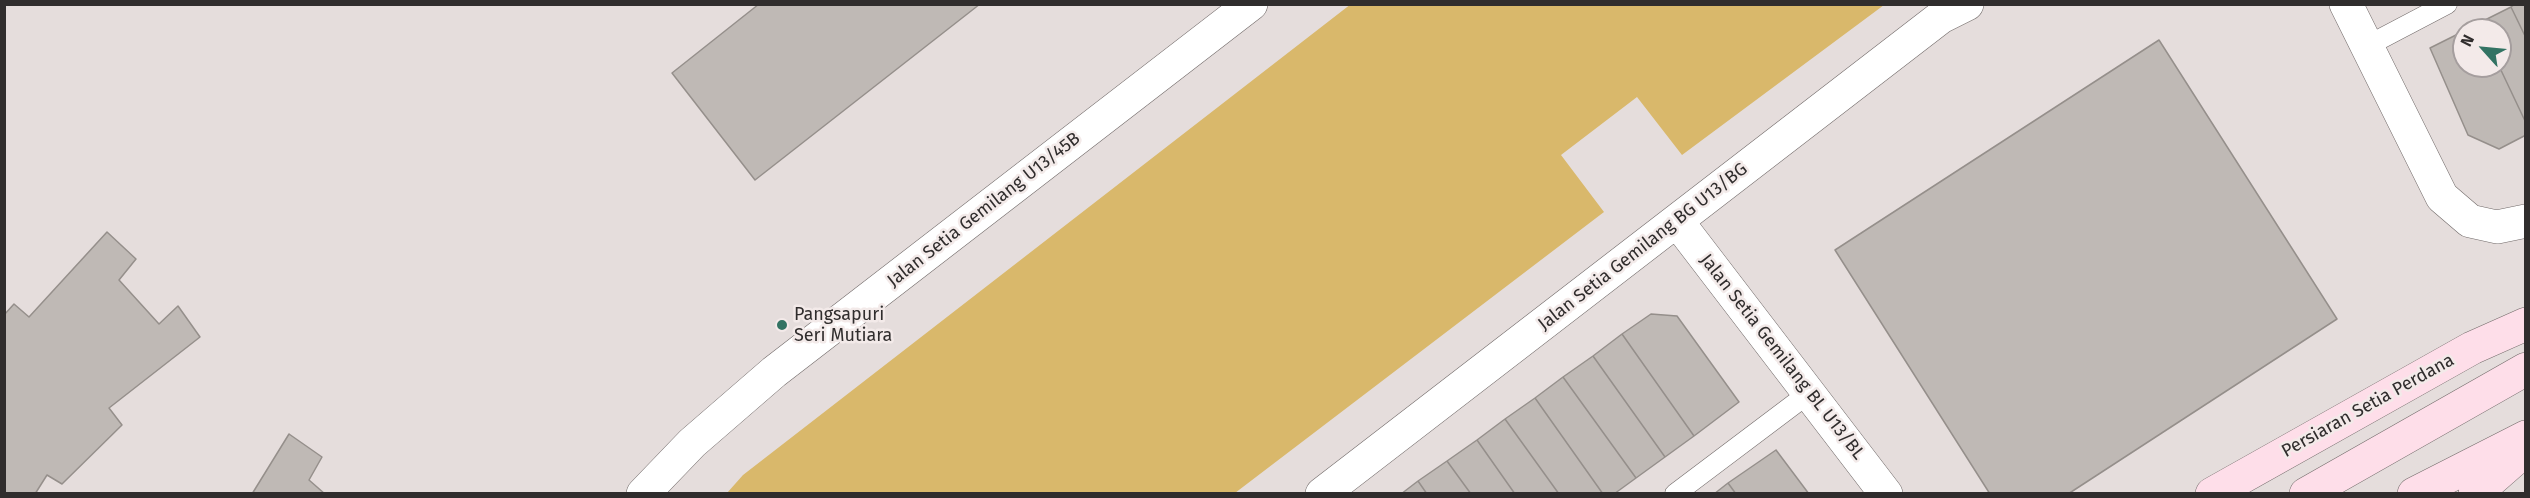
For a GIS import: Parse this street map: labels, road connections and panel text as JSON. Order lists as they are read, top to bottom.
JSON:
{
  "streets": {
    "main road": ["Persiaran Setia Perdana"],
    "street": ["Jalan Setia Gemilang U13/45B", "Jalan Setia Gemilang BG U13/BG", "Jalan Setia Gemilang BL U13/BL"]
  },
  "crossings": [
    ["Jalan Setia Gemilang BG U13/BG", "Jalan Setia Gemilang BL U13/BL"]
  ],
  "places": ["Pangsapuri Seri Mutiara"],
  "north": "top left"
}
